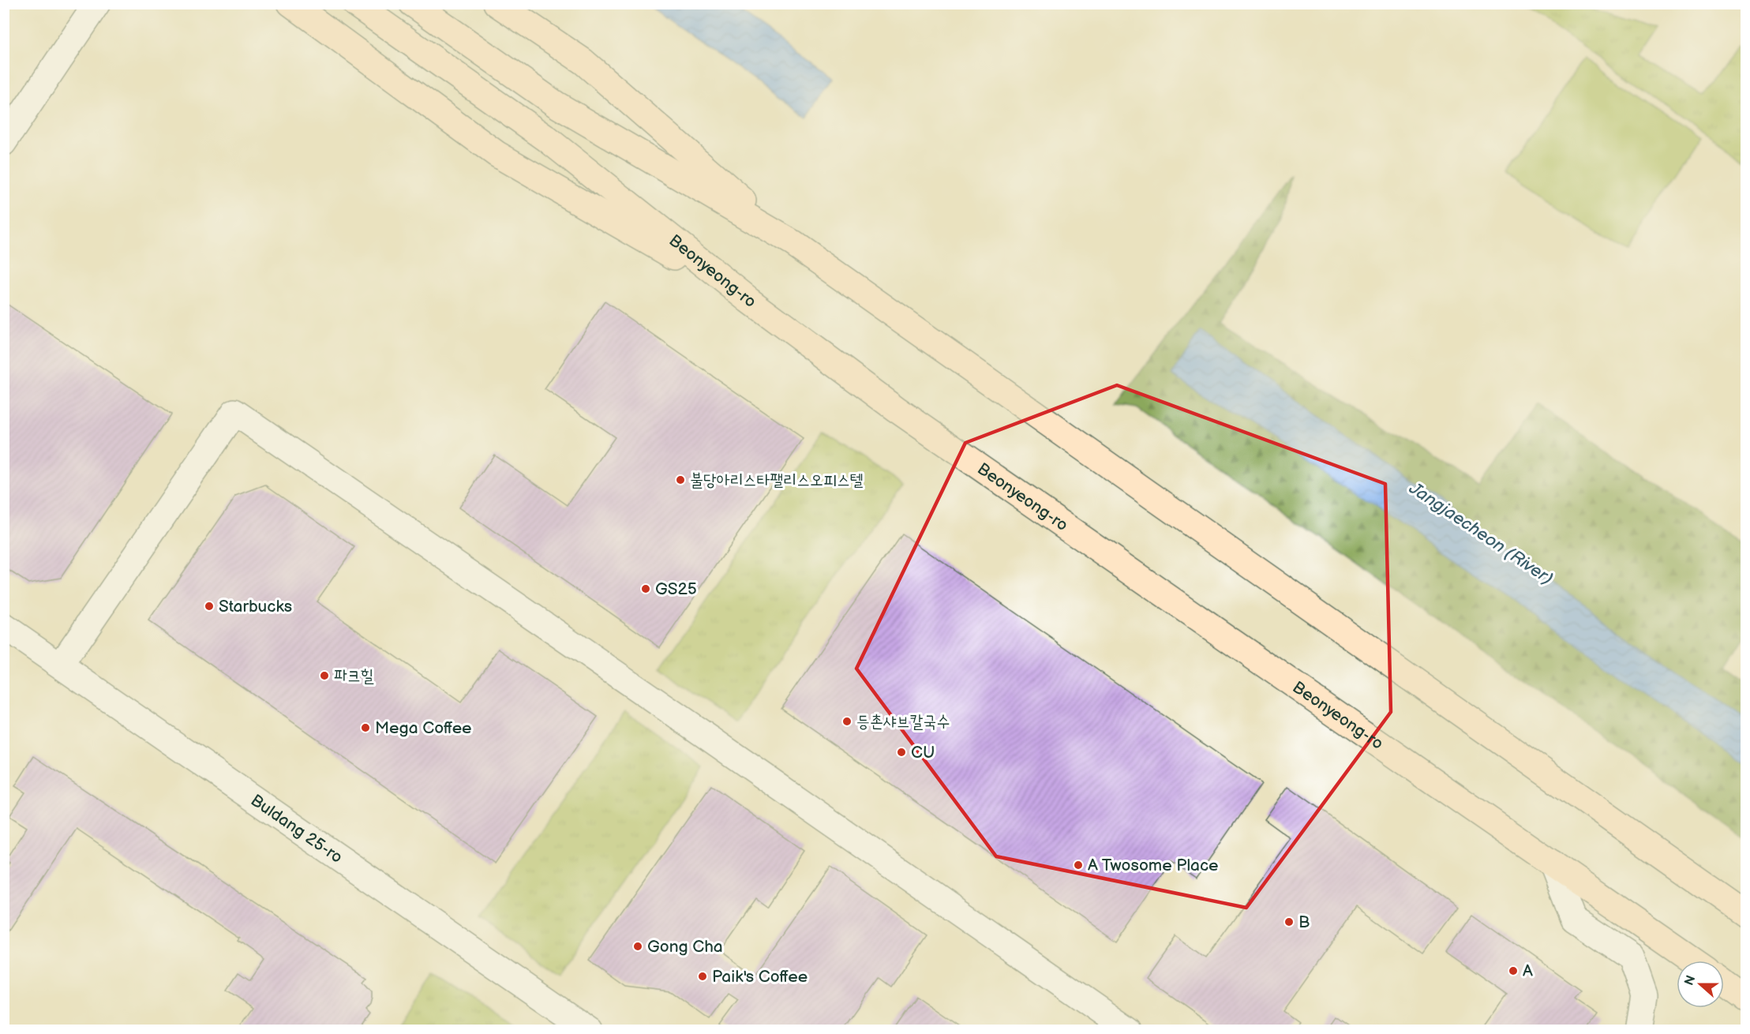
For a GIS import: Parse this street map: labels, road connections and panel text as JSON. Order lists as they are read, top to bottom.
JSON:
{
  "streets": {
    "main road": ["Beonyeong-ro"],
    "street": ["Buldang 25-ro"]
  },
  "water": ["Jangjaecheon (River)"],
  "places": [
    "불당아리스타팰리스오피스텔",
    "GS25",
    "Starbucks",
    "파크힐",
    "등촌샤브칼국수",
    "Mega Coffee",
    "CU",
    "A Twosome Place",
    "B",
    "Gong Cha",
    "A",
    "Paik's Coffee"
  ],
  "north": "left"
}
